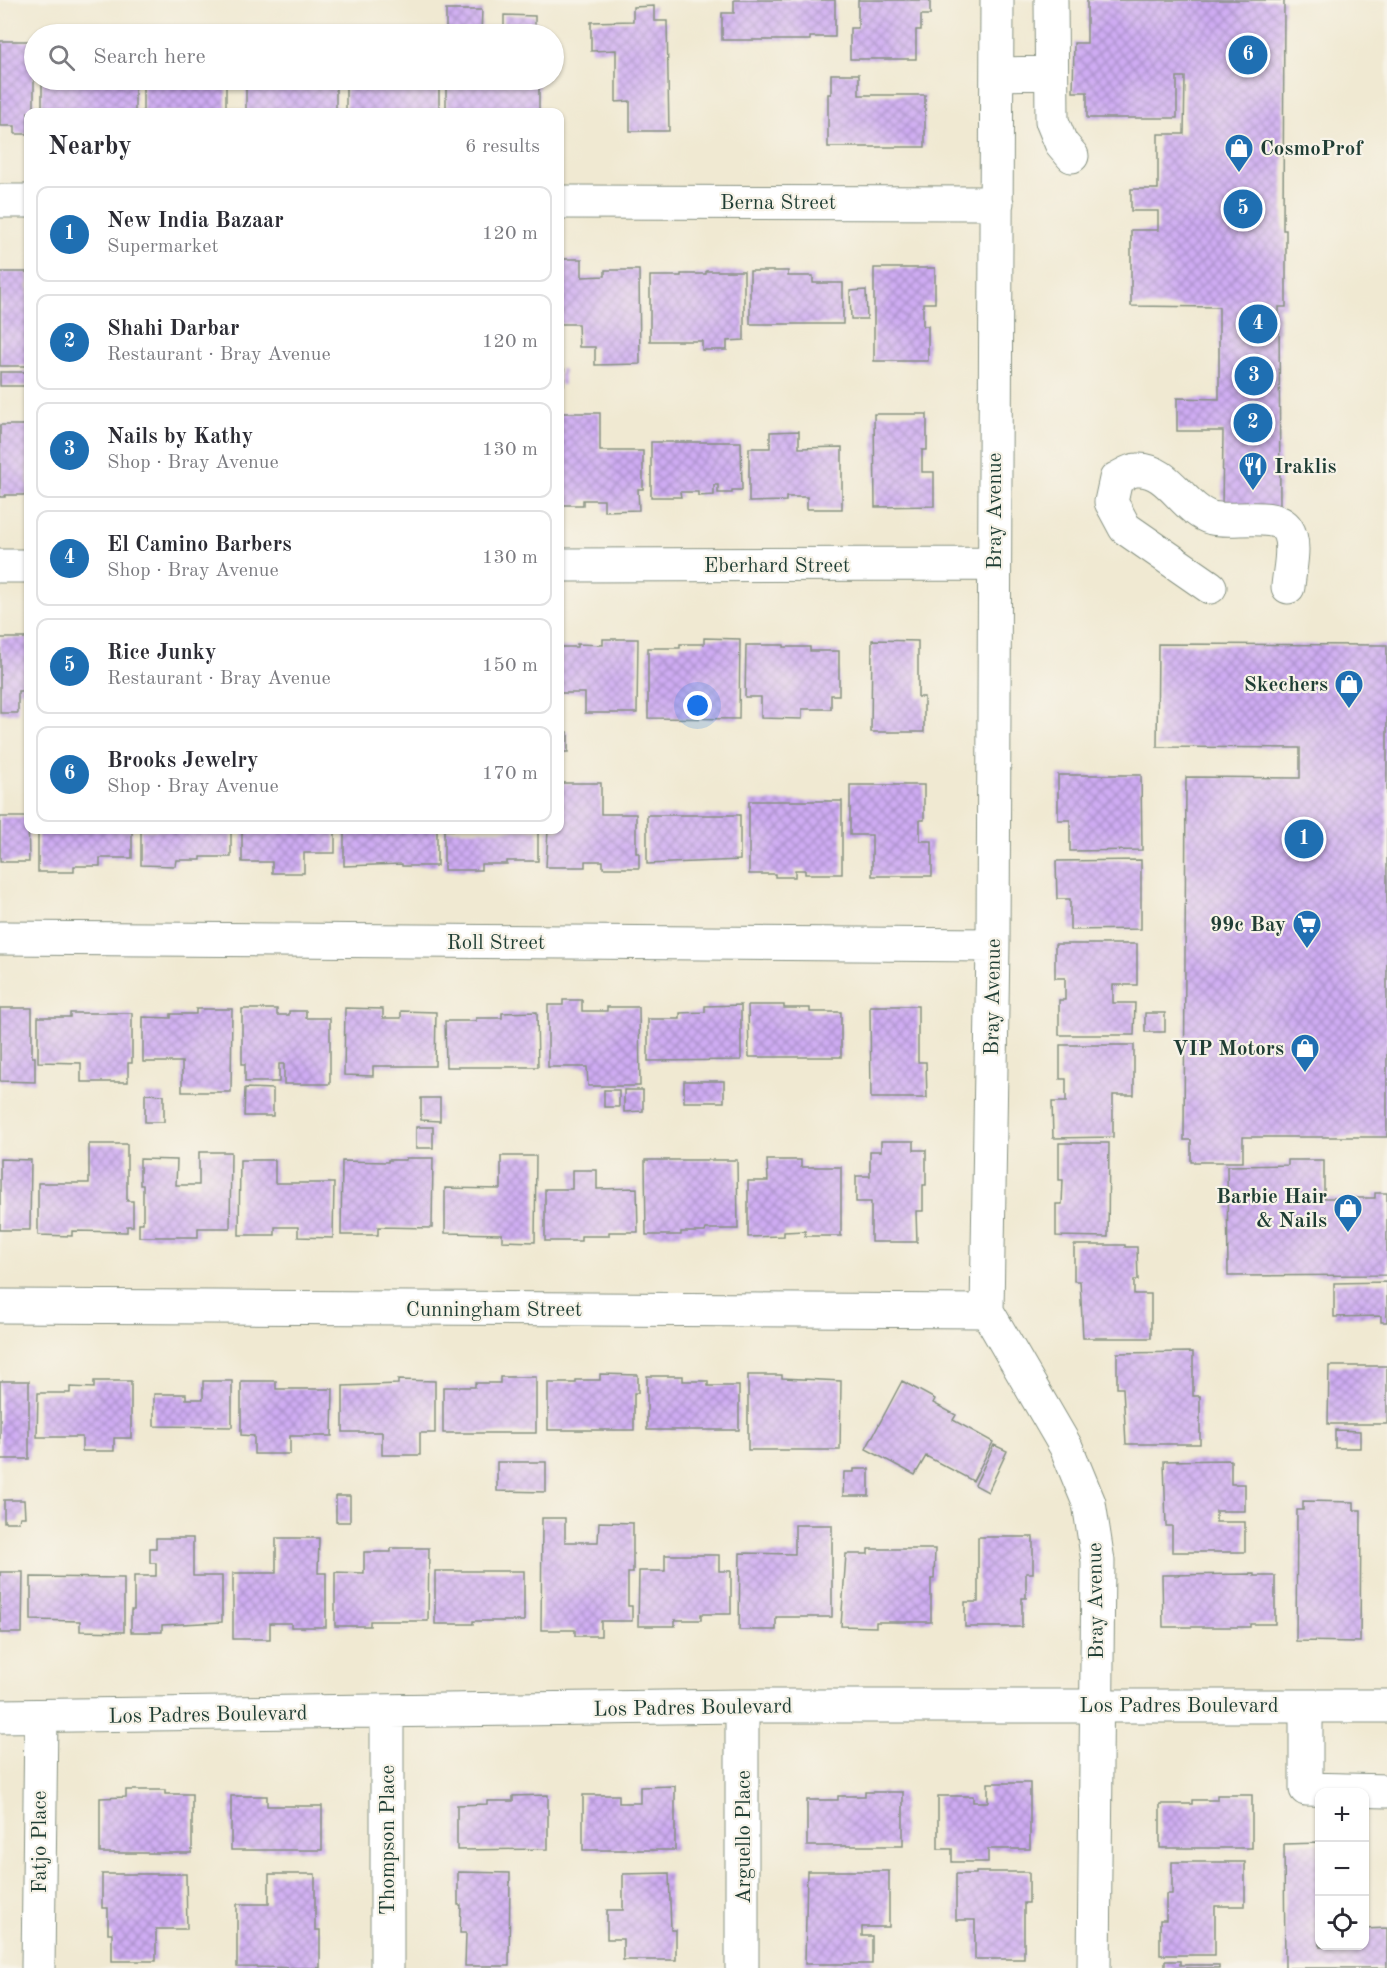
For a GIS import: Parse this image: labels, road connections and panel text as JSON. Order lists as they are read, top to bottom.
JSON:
{
  "streets": {
    "street": [
      "Berna Street",
      "Bray Avenue",
      "Eberhard Street",
      "Roll Street",
      "Cunningham Street",
      "Los Padres Boulevard",
      "Arguello Place",
      "Thompson Place",
      "Fatjo Place"
    ]
  },
  "crossings": [
    ["Berna Street", "Bray Avenue"],
    ["Bray Avenue", "Eberhard Street"],
    ["Bray Avenue", "Roll Street"],
    ["Bray Avenue", "Cunningham Street"],
    ["Bray Avenue", "Los Padres Boulevard"],
    ["Los Padres Boulevard", "Arguello Place"],
    ["Los Padres Boulevard", "Thompson Place"],
    ["Los Padres Boulevard", "Fatjo Place"]
  ],
  "places": {
    "shop": [
      "CosmoProf",
      "Skechers",
      "VIP Motors",
      "Barbie Hair & Nails"
    ],
    "restaurant": ["Iraklis"],
    "supermarket": ["99c Bay"]
  },
  "page": {
    "search": "Search here",
    "pins": [
      "6",
      "5",
      "4",
      "3",
      "2",
      "1"
    ],
    "heading": ["Nearby", "6 results"],
    "list": [
      {
        "mark": "1",
        "name": "New India Bazaar",
        "note": "Supermarket",
        "value": "120 m"
      },
      {
        "mark": "2",
        "name": "Shahi Darbar",
        "note": "Restaurant · Bray Avenue",
        "value": "120 m"
      },
      {
        "mark": "3",
        "name": "Nails by Kathy",
        "note": "Shop · Bray Avenue",
        "value": "130 m"
      },
      {
        "mark": "4",
        "name": "El Camino Barbers",
        "note": "Shop · Bray Avenue",
        "value": "130 m"
      },
      {
        "mark": "5",
        "name": "Rice Junky",
        "note": "Restaurant · Bray Avenue",
        "value": "150 m"
      },
      {
        "mark": "6",
        "name": "Brooks Jewelry",
        "note": "Shop · Bray Avenue",
        "value": "170 m"
      }
    ],
    "map_buttons": ["+", "−"]
  }
}
